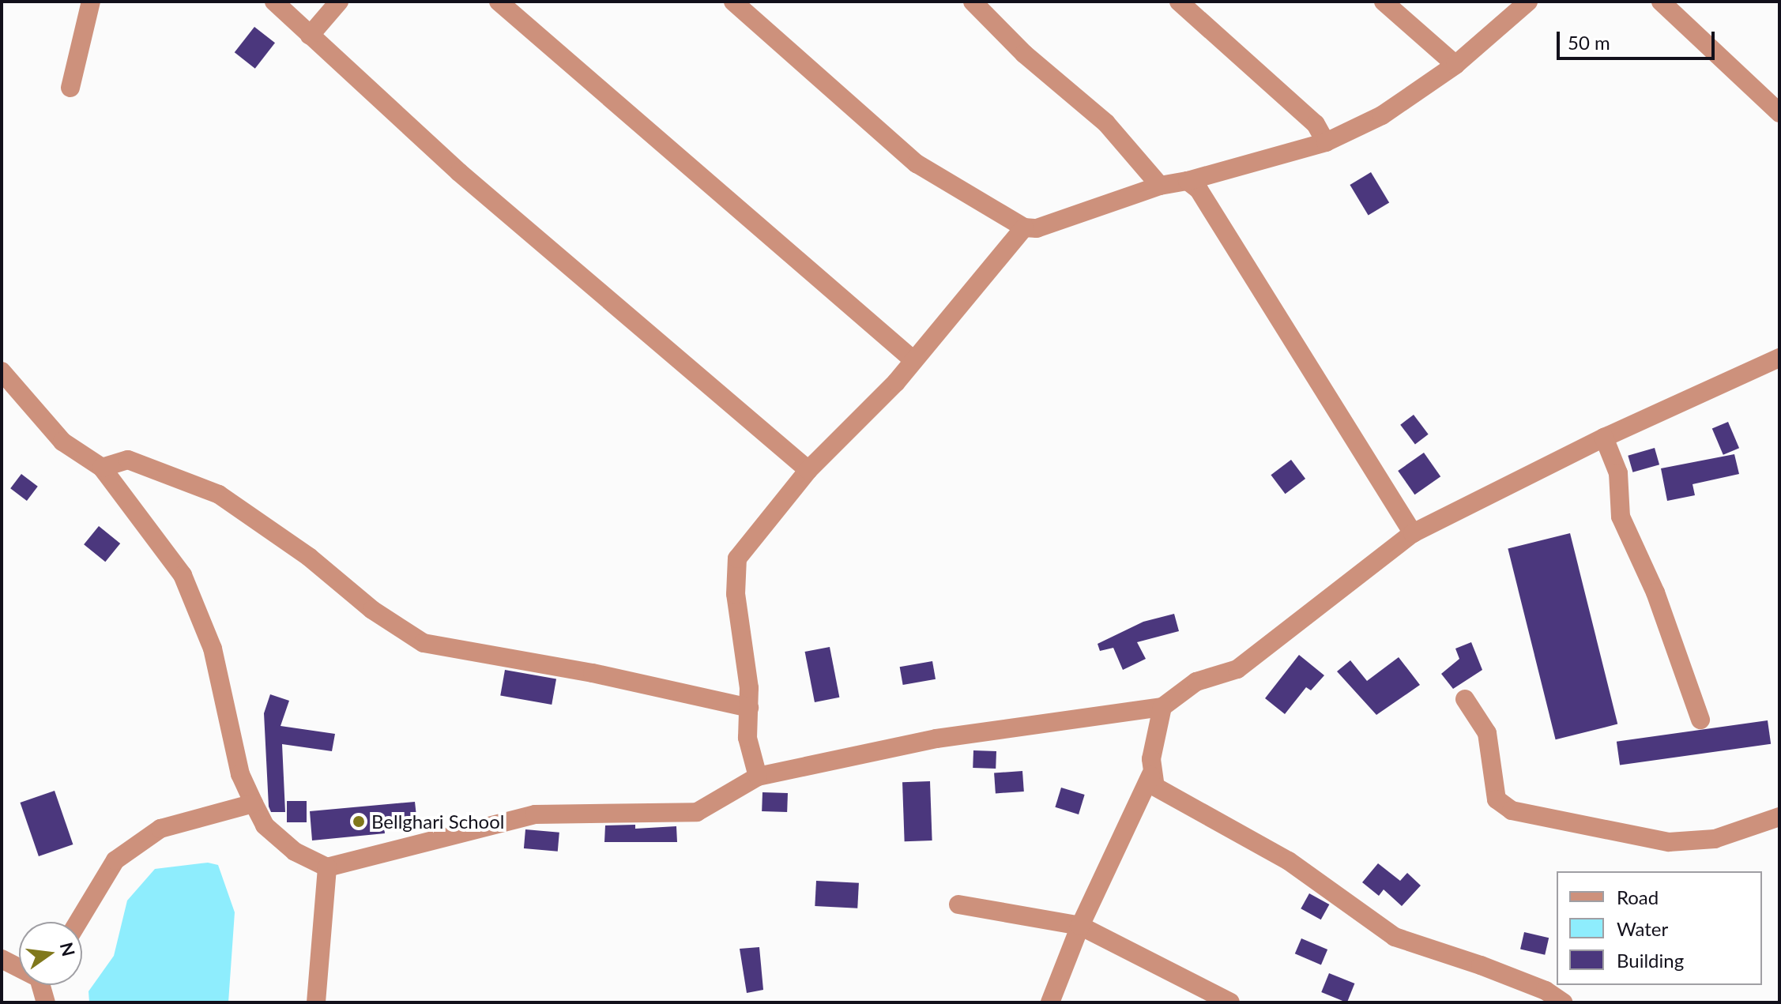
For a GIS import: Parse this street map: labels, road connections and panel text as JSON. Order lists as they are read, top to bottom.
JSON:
{
  "places": ["Bellghari School"],
  "legend": ["Road", "Water", "Building"],
  "scale_bar": "50 m",
  "north": "right"
}
